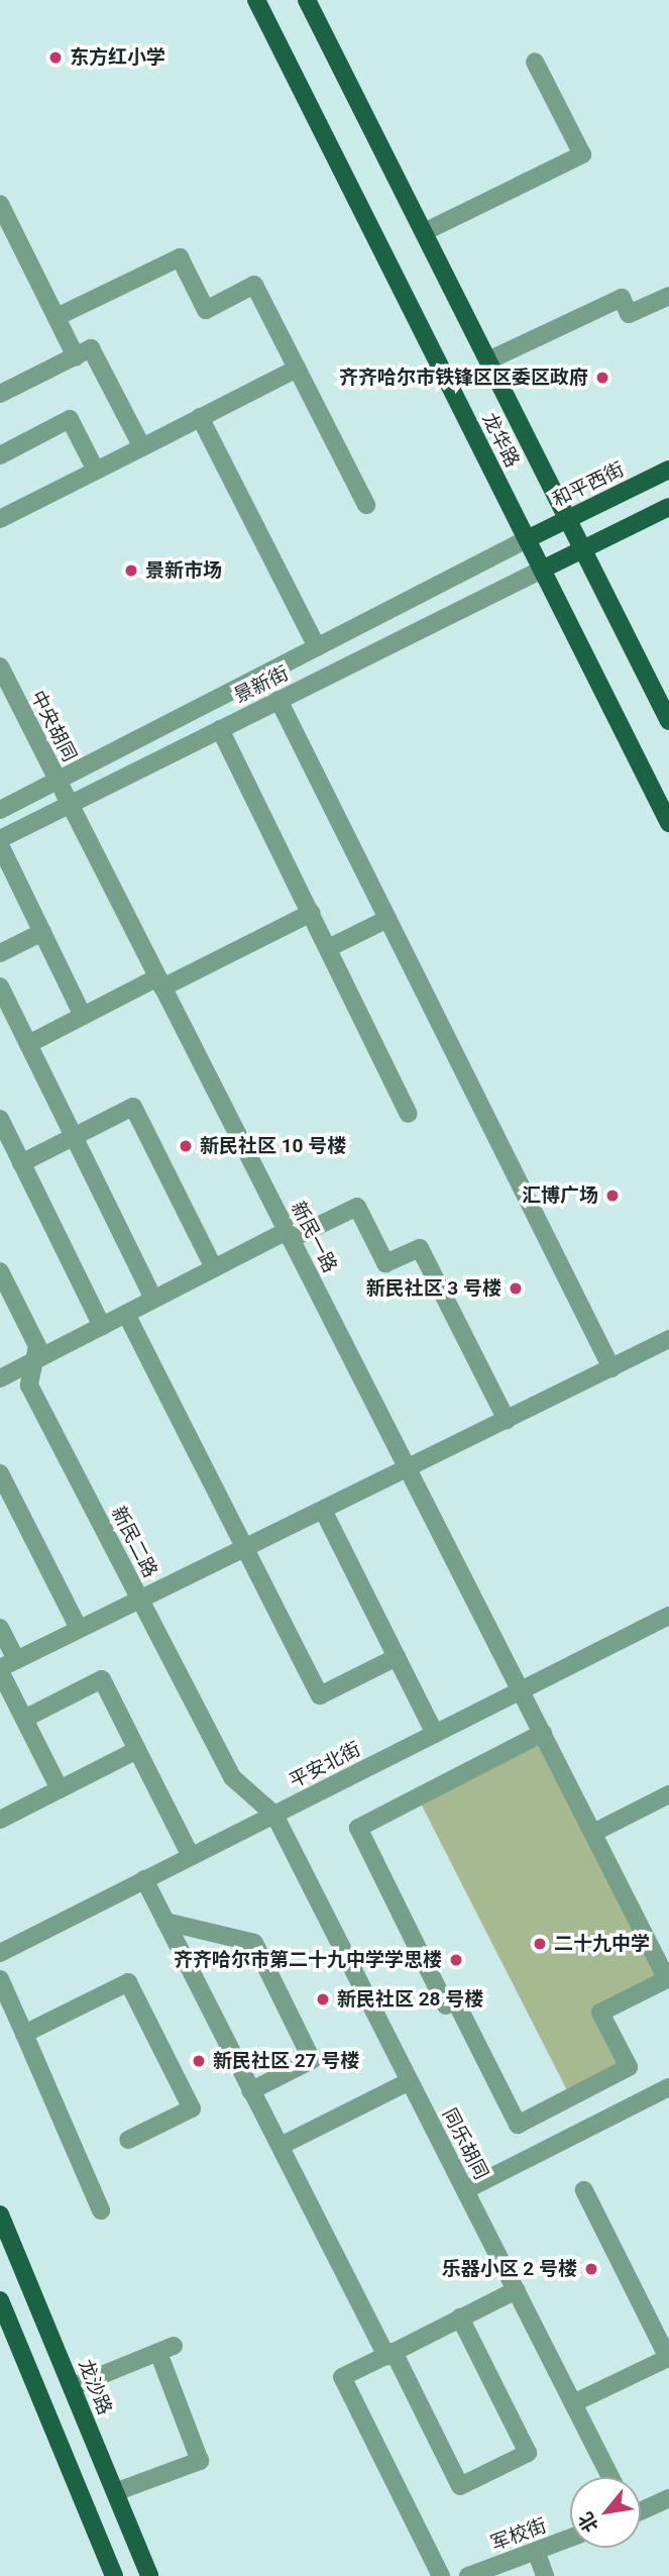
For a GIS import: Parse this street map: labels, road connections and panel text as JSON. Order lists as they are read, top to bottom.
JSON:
{
  "streets": {
    "main road": ["龙华路", "和平西街", "龙沙路"],
    "street": [
      "景新街",
      "中央胡同",
      "新民一路",
      "新民二路",
      "平安北街",
      "同乐胡同",
      "军校街"
    ]
  },
  "crossings": [
    ["龙华路", "和平西街"],
    ["龙华路", "景新街"],
    ["和平西街", "景新街"],
    ["景新街", "中央胡同"],
    ["景新街", "新民一路"],
    ["中央胡同", "新民一路"],
    ["新民一路", "平安北街"],
    ["新民二路", "平安北街"],
    ["新民二路", "同乐胡同"],
    ["平安北街", "同乐胡同"]
  ],
  "places": [
    "东方红小学",
    "齐齐哈尔市铁锋区区委区政府",
    "景新市场",
    "新民社区 10 号楼",
    "汇博广场",
    "新民社区 3 号楼",
    "二十九中学",
    "齐齐哈尔市第二十九中学学思楼",
    "新民社区 28 号楼",
    "新民社区 27 号楼",
    "乐器小区 2 号楼"
  ],
  "north": "bottom left"
}
